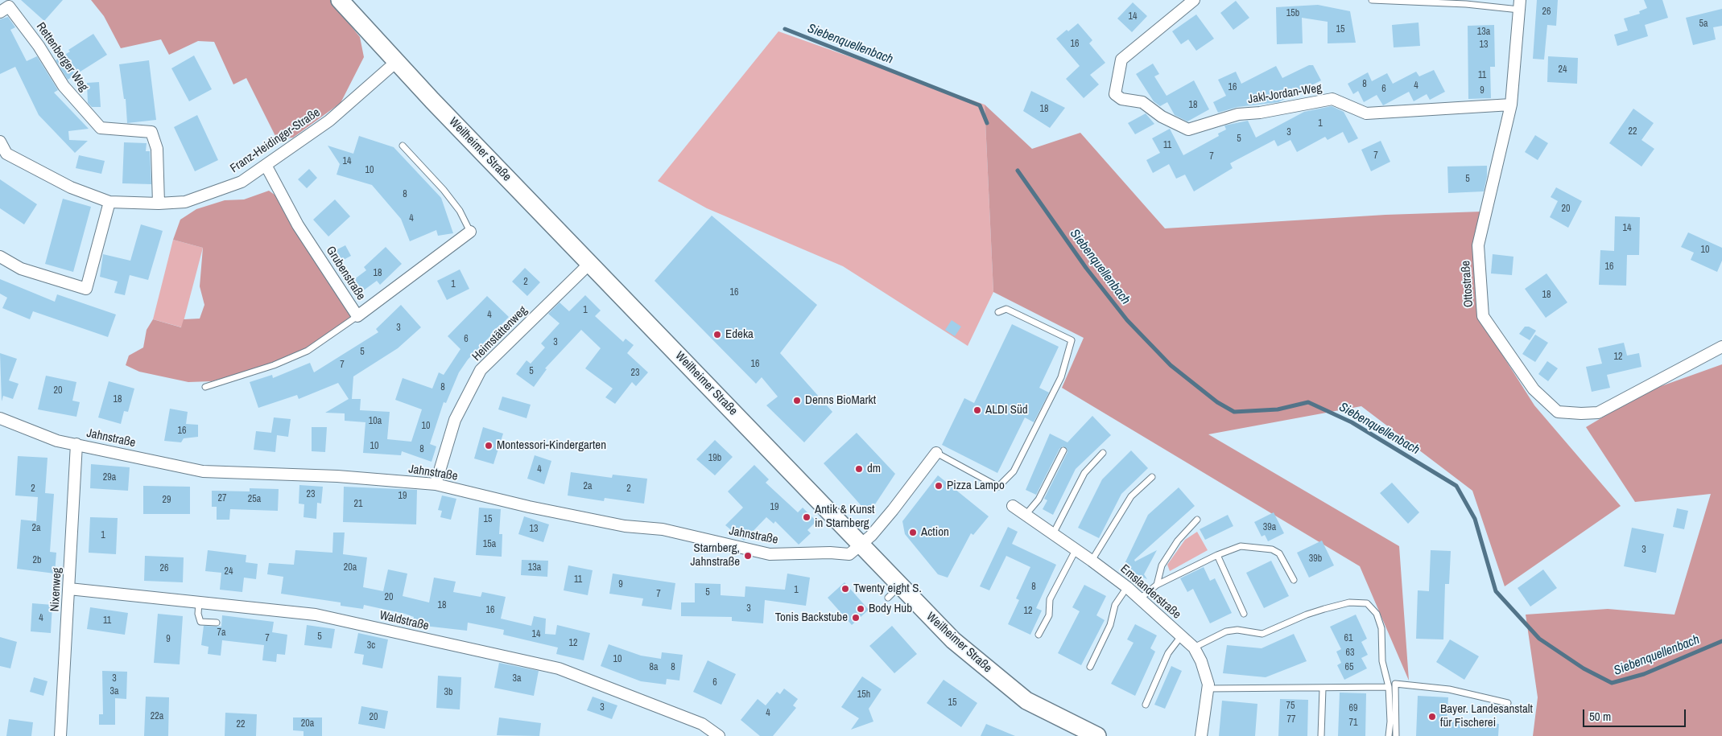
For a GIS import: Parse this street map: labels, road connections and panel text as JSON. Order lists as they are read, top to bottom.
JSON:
{
  "streets": {
    "main road": ["Weilheimer Straße"],
    "street": [
      "Rettenberger Weg",
      "Jakl-Jordan-Weg",
      "Franz-Heidinger-Straße",
      "Grubenstraße",
      "Ottostraße",
      "Heimstättenweg",
      "Jahnstraße",
      "Nixenweg",
      "Emslanderstraße",
      "Waldstraße"
    ]
  },
  "crossings": [
    ["Rettenberger Weg", "Franz-Heidinger-Straße"],
    ["Jakl-Jordan-Weg", "Ottostraße"],
    ["Franz-Heidinger-Straße", "Weilheimer Straße"],
    ["Franz-Heidinger-Straße", "Grubenstraße"],
    ["Weilheimer Straße", "Heimstättenweg"],
    ["Weilheimer Straße", "Jahnstraße"],
    ["Heimstättenweg", "Jahnstraße"],
    ["Jahnstraße", "Nixenweg"],
    ["Nixenweg", "Waldstraße"]
  ],
  "water": ["Siebenquellenbach"],
  "places": [
    "Edeka",
    "Denns BioMarkt",
    "ALDI Süd",
    "Montessori-Kindergarten",
    "dm",
    "Pizza Lampo",
    "Antik & Kunst in Starnberg",
    "Action",
    "Starnberg, Jahnstraße",
    "Twenty eight S.",
    "Body Hub",
    "Tonis Backstube",
    "Bayer. Landesanstalt für Fischerei"
  ],
  "house_numbers": [
    "26",
    "15b",
    "14",
    "5a",
    "15",
    "13a",
    "16",
    "13",
    "24",
    "11",
    "8",
    "4",
    "16",
    "6",
    "9",
    "18",
    "18",
    "1",
    "22",
    "3",
    "5",
    "11",
    "7",
    "7",
    "14",
    "10",
    "5",
    "8",
    "20",
    "4",
    "14",
    "10",
    "16",
    "18",
    "2",
    "1",
    "16",
    "18",
    "1",
    "4",
    "3",
    "6",
    "3",
    "5",
    "12",
    "16",
    "7",
    "5",
    "23",
    "8",
    "20",
    "18",
    "10a",
    "10",
    "16",
    "10",
    "8",
    "19b",
    "4",
    "29a",
    "2a",
    "2",
    "2",
    "23",
    "19",
    "27",
    "25a",
    "29",
    "21",
    "19",
    "15",
    "39a",
    "2a",
    "13",
    "1",
    "15a",
    "3",
    "39b",
    "2b",
    "20a",
    "13a",
    "26",
    "24",
    "11",
    "9",
    "8",
    "1",
    "5",
    "7",
    "20",
    "18",
    "3",
    "16",
    "12",
    "4",
    "11",
    "7a",
    "14",
    "5",
    "7",
    "61",
    "9",
    "12",
    "3c",
    "63",
    "10",
    "8a",
    "8",
    "65",
    "3",
    "3a",
    "6",
    "3a",
    "3b",
    "15h",
    "15",
    "75",
    "3",
    "69",
    "4",
    "22a",
    "20",
    "77",
    "71",
    "20a",
    "22"
  ],
  "scale_bar": "50 m"
}
